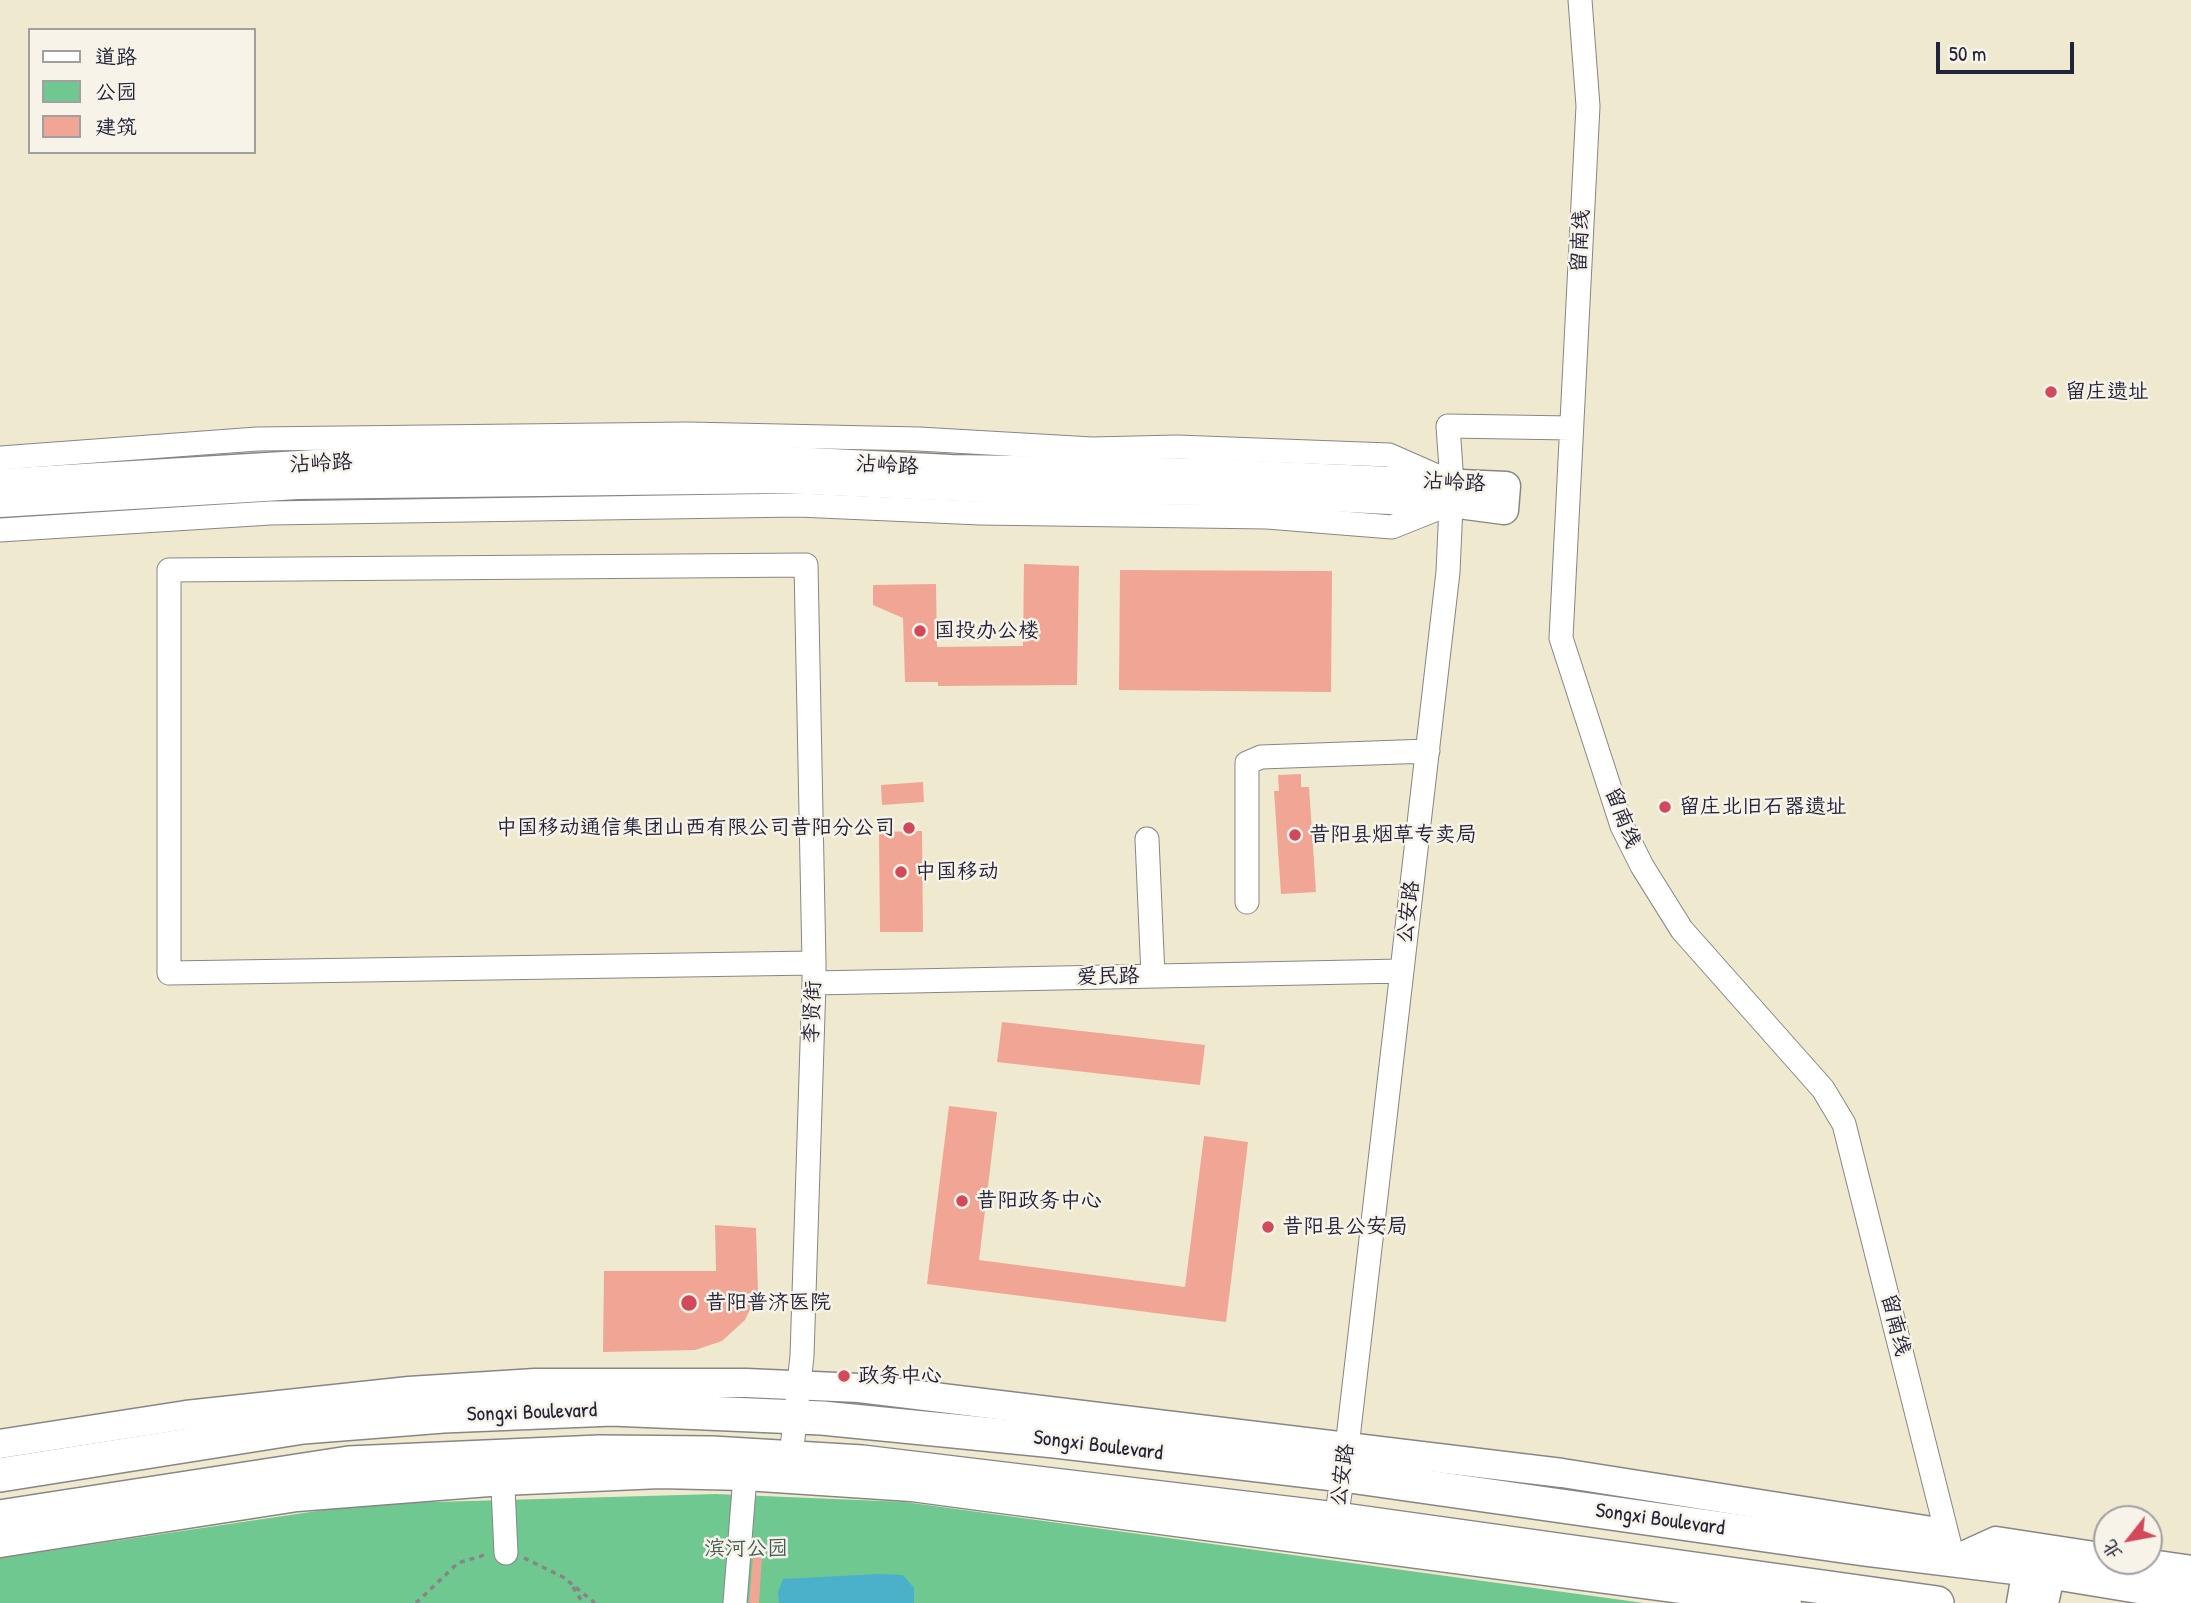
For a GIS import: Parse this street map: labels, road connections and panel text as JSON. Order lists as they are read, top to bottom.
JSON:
{
  "streets": {
    "highway": ["Songxi Boulevard"],
    "main road": ["沾岭路"],
    "street": [
      "留南线",
      "公安路",
      "爱民路",
      "李贤街"
    ]
  },
  "crossings": [
    ["留南线", "公安路"],
    ["留南线", "Songxi Boulevard"],
    ["沾岭路", "公安路"],
    ["公安路", "爱民路"],
    ["公安路", "Songxi Boulevard"],
    ["爱民路", "李贤街"],
    ["李贤街", "Songxi Boulevard"]
  ],
  "parks": ["滨河公园"],
  "places": [
    "留庄遗址",
    "国投办公楼",
    "留庄北旧石器遗址",
    "中国移动通信集团山西有限公司昔阳分公司",
    "昔阳县烟草专卖局",
    "中国移动",
    "昔阳政务中心",
    "昔阳县公安局",
    "昔阳普济医院",
    "政务中心"
  ],
  "legend": ["道路", "公园", "建筑"],
  "scale_bar": "50 m",
  "north": "bottom left"
}
